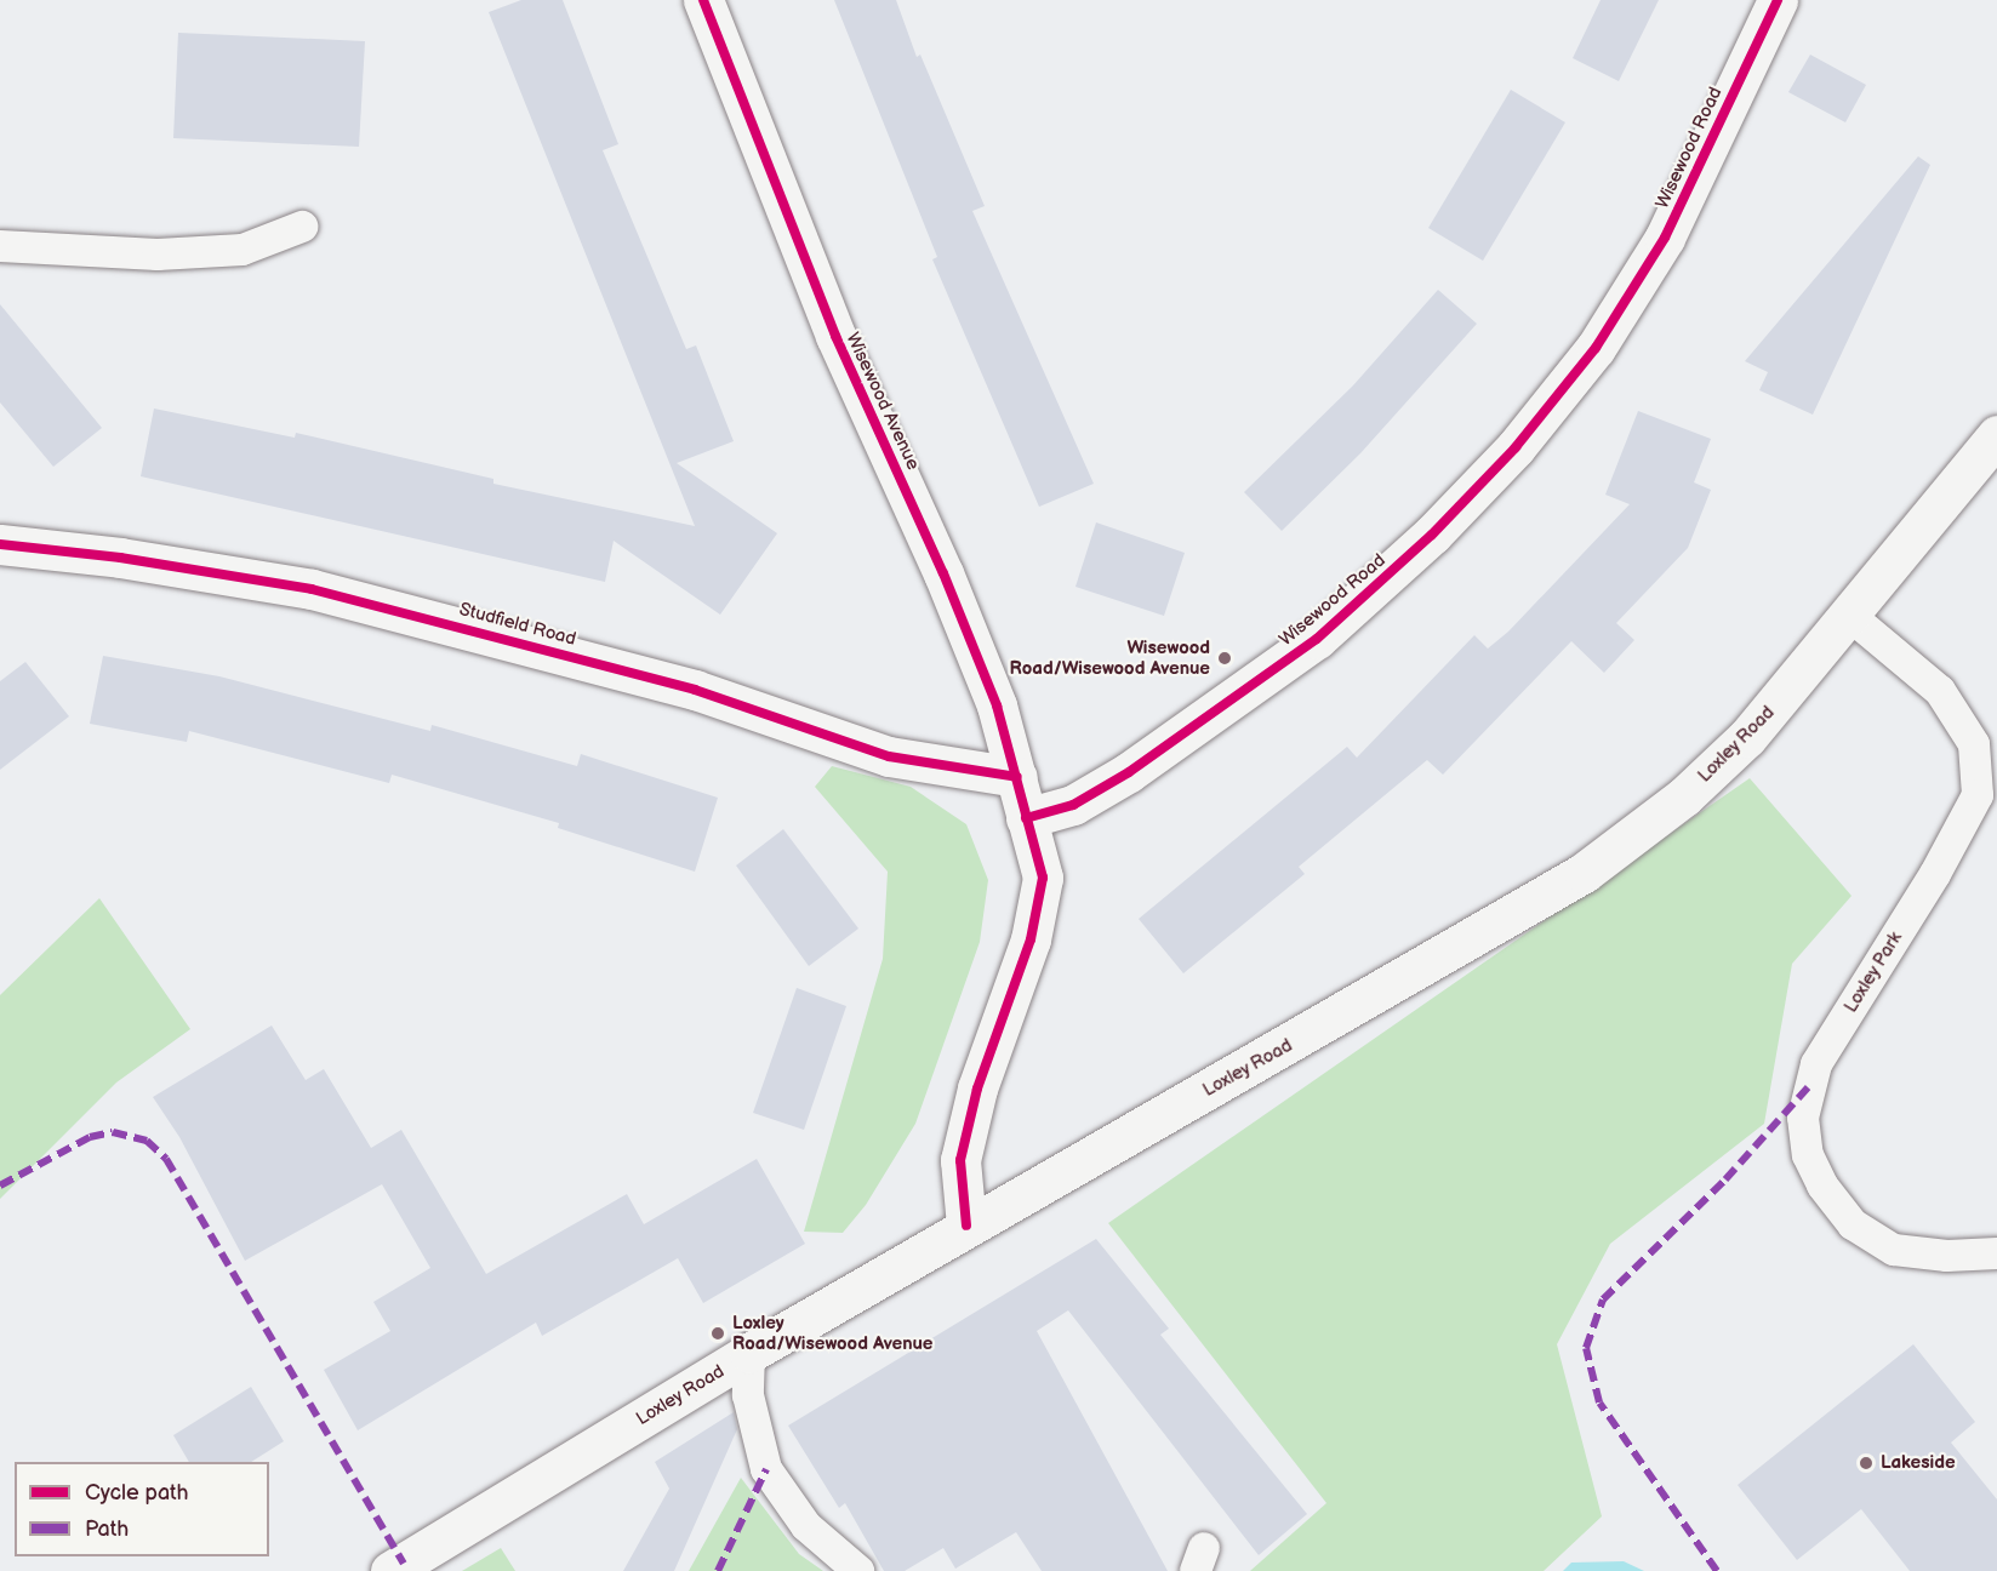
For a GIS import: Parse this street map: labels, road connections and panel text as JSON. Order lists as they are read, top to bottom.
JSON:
{
  "streets": {
    "street": [
      "Wisewood Road",
      "Wisewood Avenue",
      "Studfield Road",
      "Loxley Road"
    ],
    "lane": ["Loxley Park"]
  },
  "crossings": [
    ["Wisewood Road", "Wisewood Avenue"],
    ["Wisewood Avenue", "Studfield Road"],
    ["Loxley Road", "Loxley Park"]
  ],
  "places": ["Wisewood Road/Wisewood Avenue", "Loxley Road/Wisewood Avenue", "Lakeside"],
  "legend": ["Cycle path", "Path"]
}
